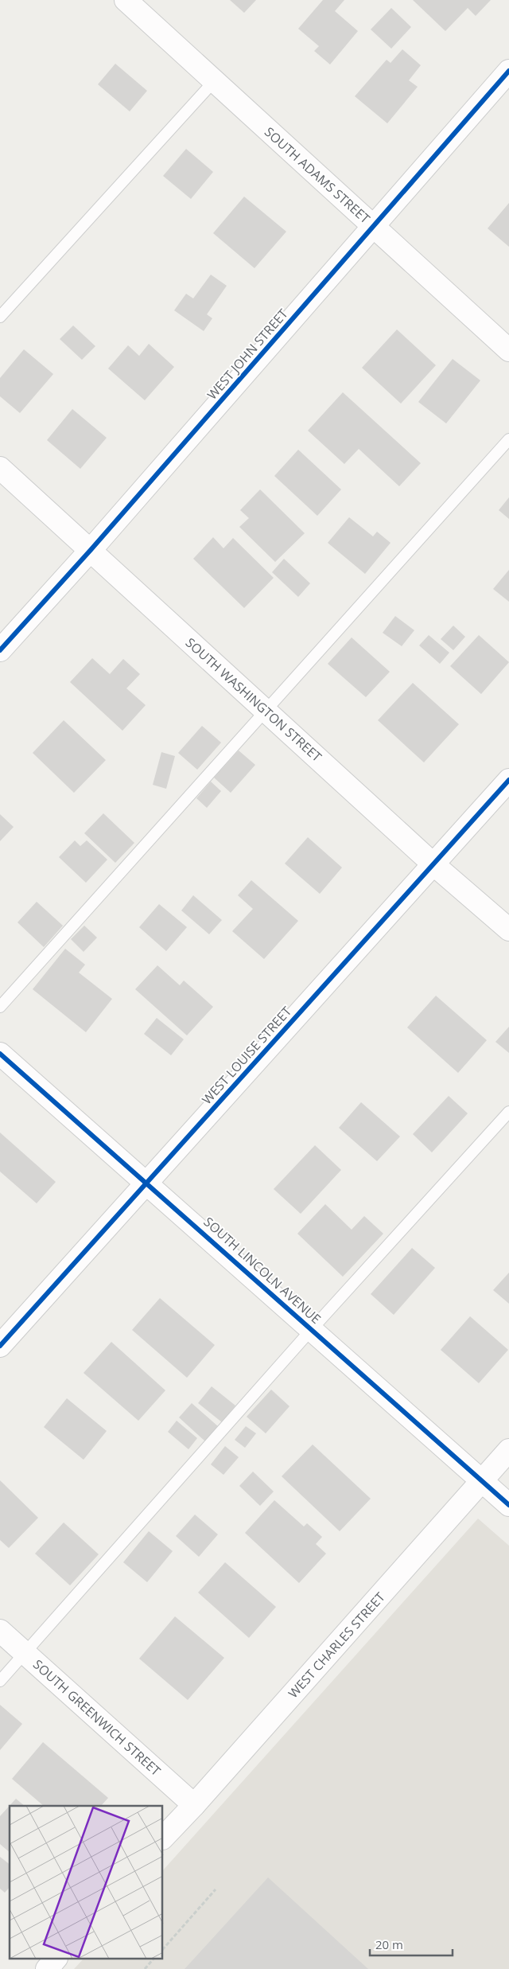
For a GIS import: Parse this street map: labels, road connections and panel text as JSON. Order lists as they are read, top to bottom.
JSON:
{
  "streets": {
    "street": [
      "SOUTH ADAMS STREET",
      "WEST JOHN STREET",
      "SOUTH WASHINGTON STREET",
      "WEST LOUISE STREET",
      "SOUTH LINCOLN AVENUE",
      "WEST CHARLES STREET",
      "SOUTH GREENWICH STREET"
    ]
  },
  "crossings": [
    ["SOUTH ADAMS STREET", "WEST JOHN STREET"],
    ["WEST JOHN STREET", "SOUTH WASHINGTON STREET"],
    ["SOUTH WASHINGTON STREET", "WEST LOUISE STREET"],
    ["WEST LOUISE STREET", "SOUTH LINCOLN AVENUE"],
    ["SOUTH LINCOLN AVENUE", "WEST CHARLES STREET"],
    ["WEST CHARLES STREET", "SOUTH GREENWICH STREET"]
  ],
  "scale_bar": "20 m"
}
